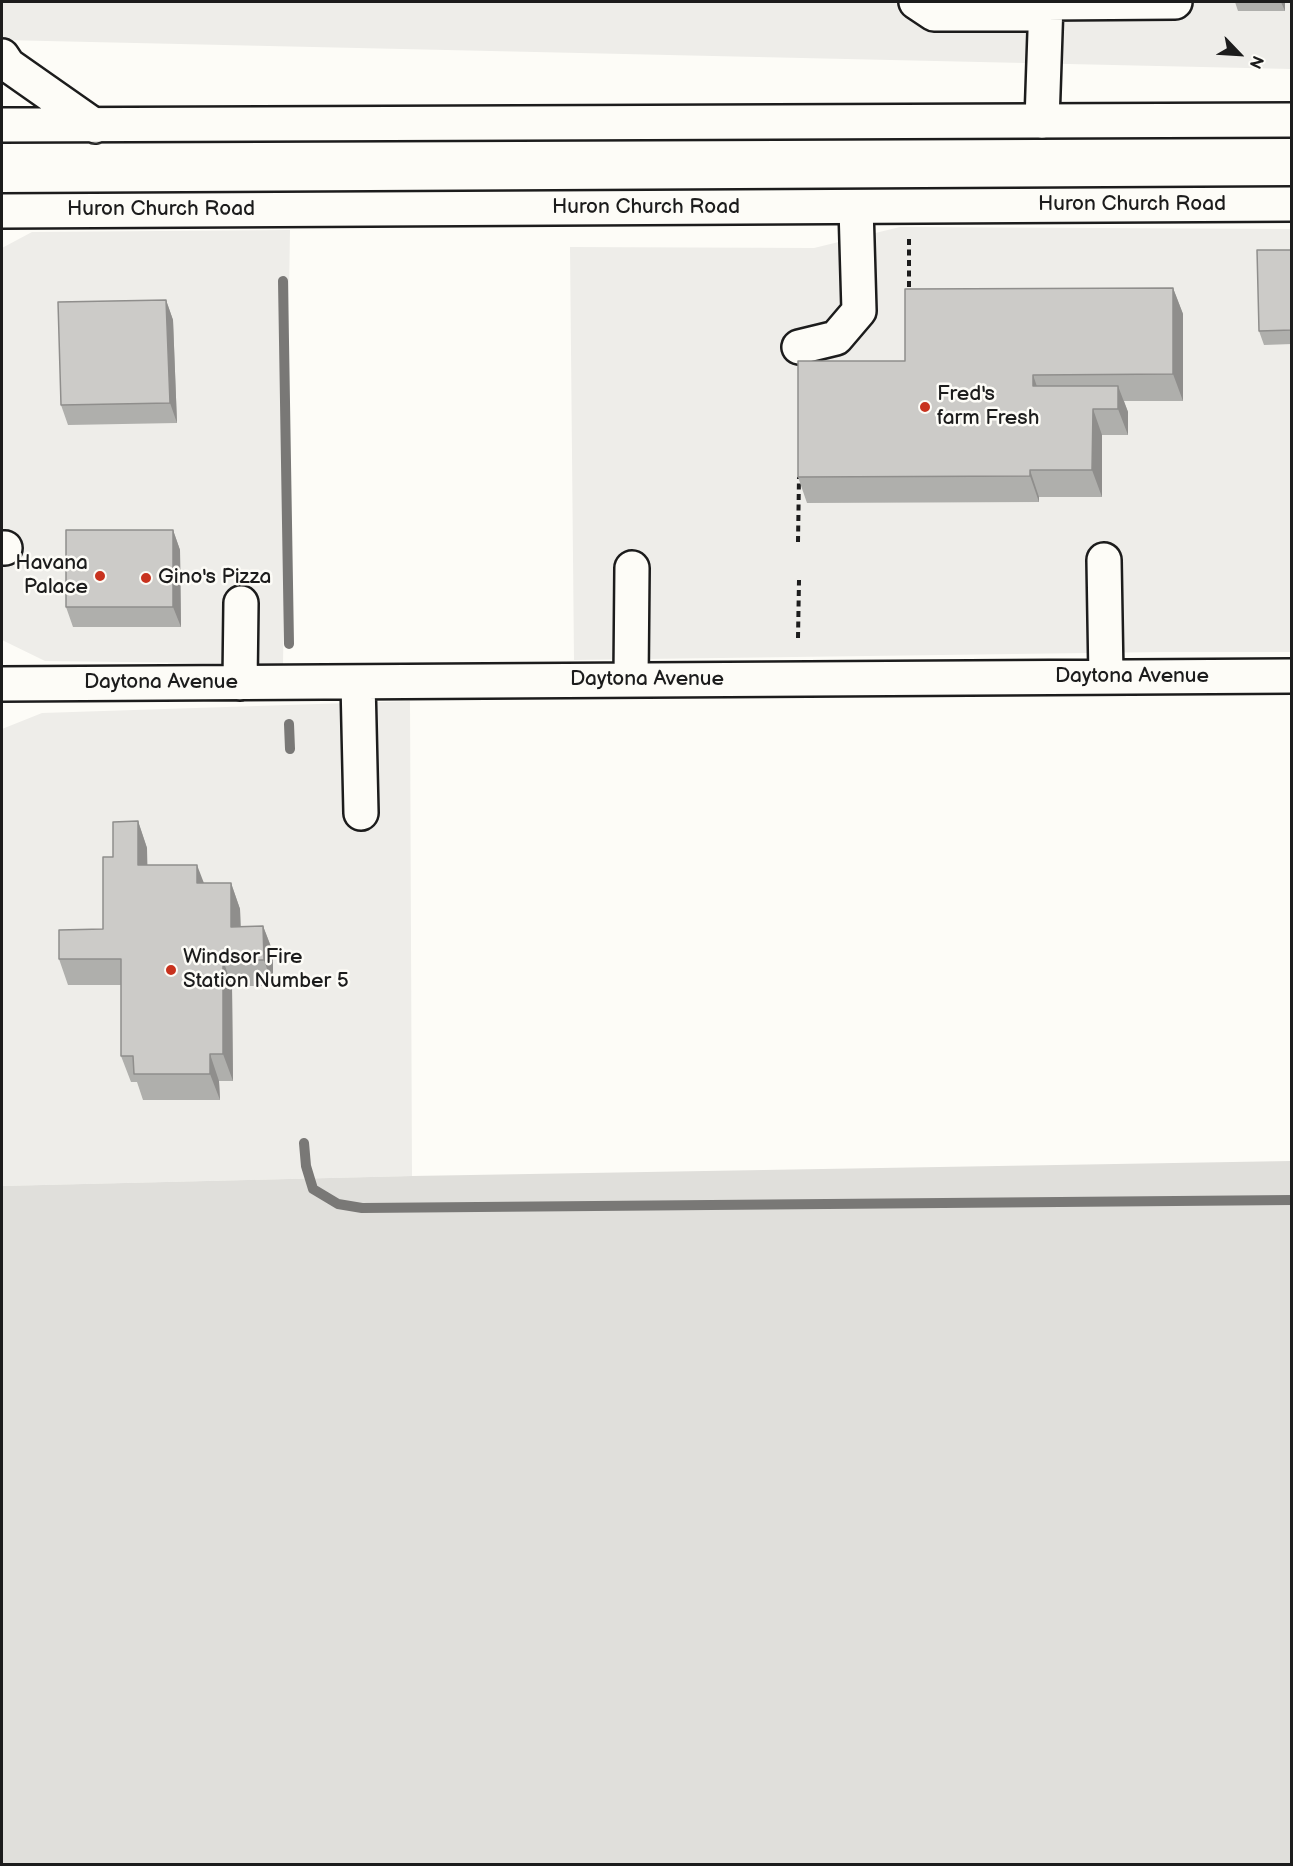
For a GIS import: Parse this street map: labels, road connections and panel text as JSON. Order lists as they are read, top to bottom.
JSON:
{
  "streets": {
    "main road": ["Huron Church Road", "Daytona Avenue"]
  },
  "places": [
    "Fred's farm Fresh",
    "Havana Palace",
    "Gino's Pizza",
    "Windsor Fire Station Number 5"
  ],
  "north": "bottom right"
}
